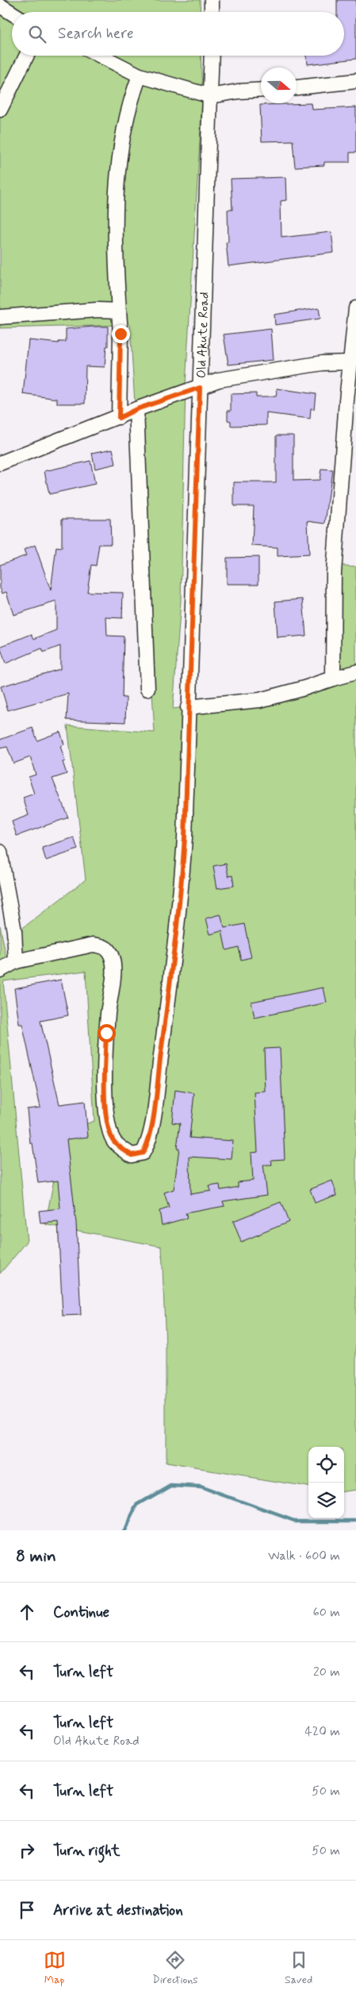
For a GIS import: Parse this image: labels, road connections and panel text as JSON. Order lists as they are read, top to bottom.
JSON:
{
  "streets": {
    "street": ["Old Akute Road"]
  },
  "north": "right",
  "page": {
    "search": "Search here",
    "heading": ["8 min", "Walk · 600 m"],
    "list": [
      ["Continue", "60 m"],
      ["Turn left", "20 m"],
      ["Turn left", "Old Akute Road", "420 m"],
      ["Turn left", "50 m"],
      ["Turn right", "50 m"],
      "Arrive at destination"
    ],
    "nav": ["Map", "Directions", "Saved"]
  }
}
